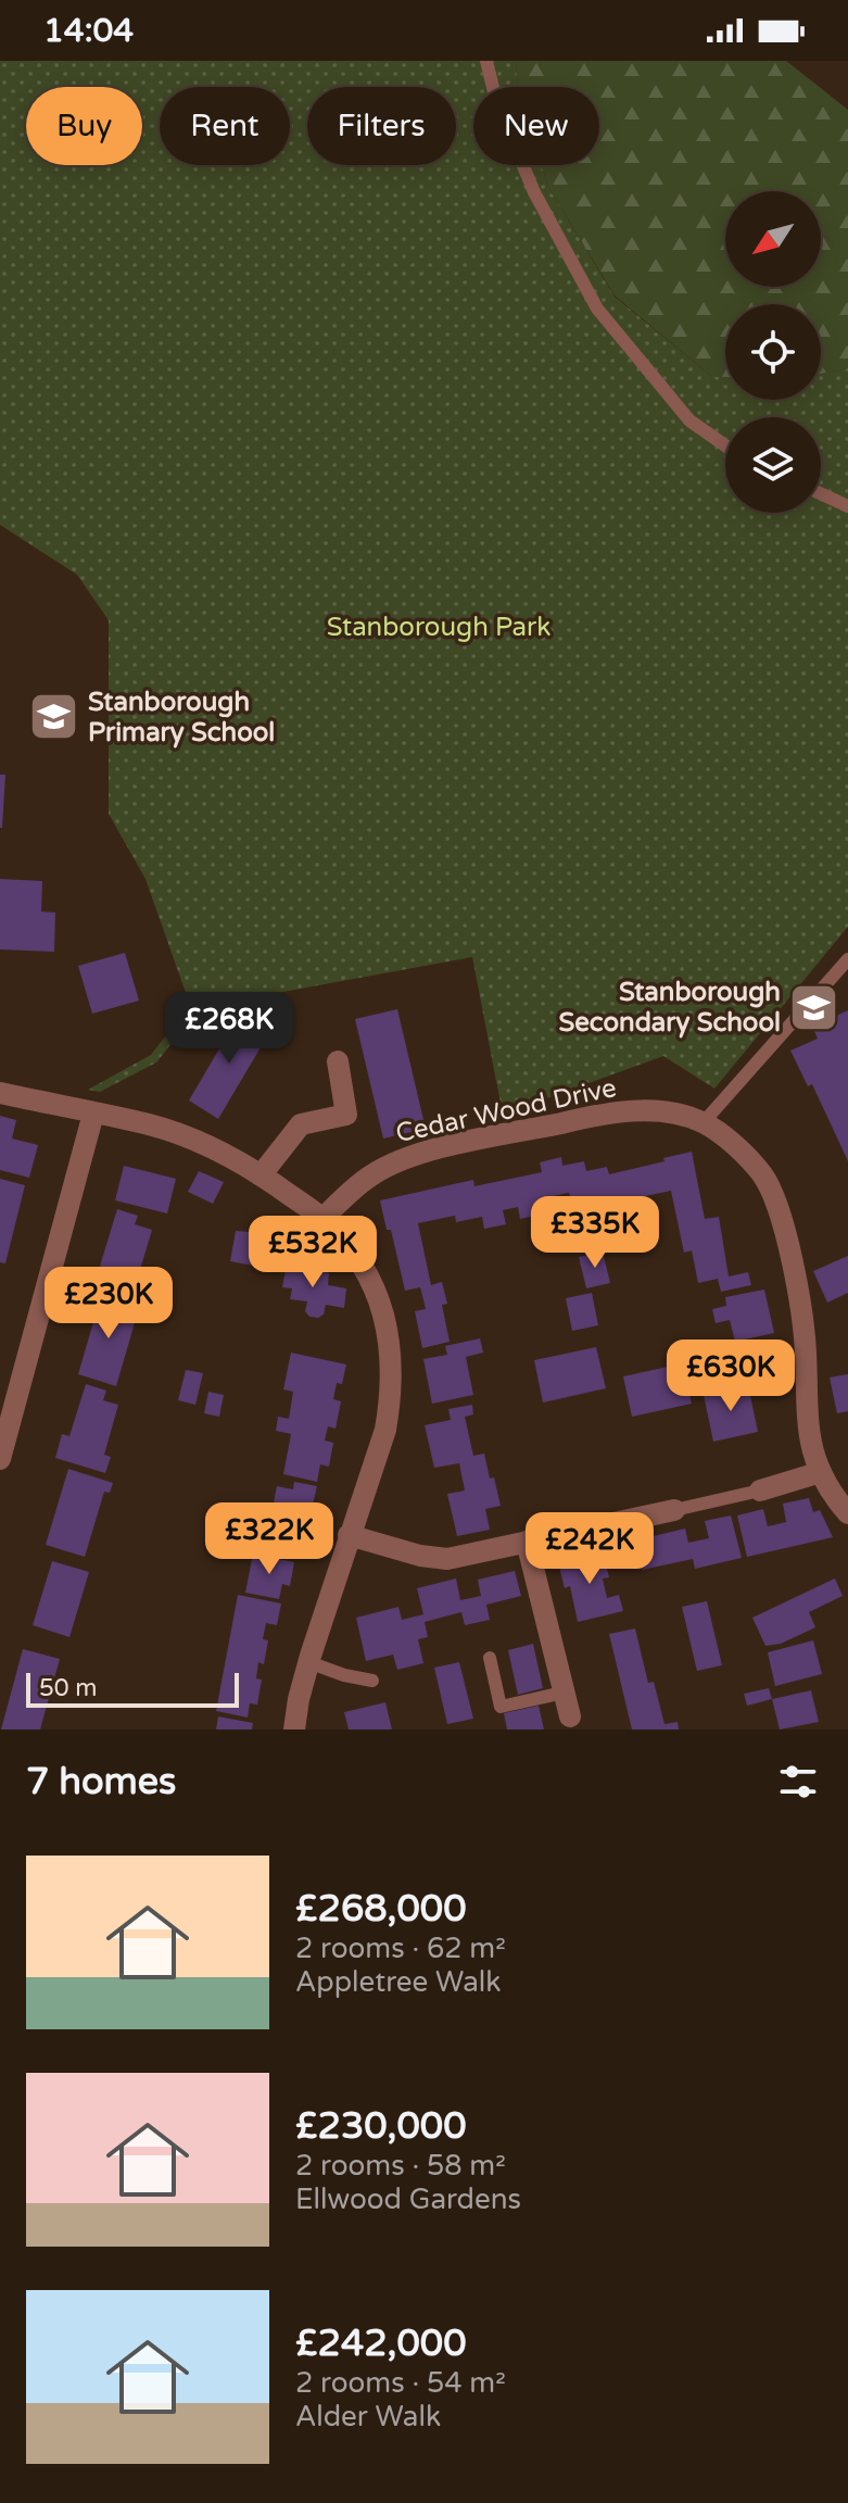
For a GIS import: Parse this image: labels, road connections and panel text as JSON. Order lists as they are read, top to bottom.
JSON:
{
  "streets": {
    "street": ["Cedar Wood Drive"]
  },
  "parks": ["Stanborough Park"],
  "places": {
    "school or university": ["Stanborough Primary School", "Stanborough Secondary School"]
  },
  "scale_bar": "50 m",
  "north": "bottom left",
  "page": {
    "status": "14:04",
    "chip": [
      "Buy",
      "Rent",
      "Filters",
      "New"
    ],
    "price": [
      "£268K",
      "£335K",
      "£532K",
      "£230K",
      "£630K",
      "£322K",
      "£242K"
    ],
    "scale": "50 m",
    "heading": "7 homes",
    "list": [
      {
        "name": "£268,000",
        "note": "2 rooms · 62 m² · Appletree Walk"
      },
      {
        "name": "£230,000",
        "note": "2 rooms · 58 m² · Ellwood Gardens"
      },
      {
        "name": "£242,000",
        "note": "2 rooms · 54 m² · Alder Walk"
      }
    ]
  }
}
